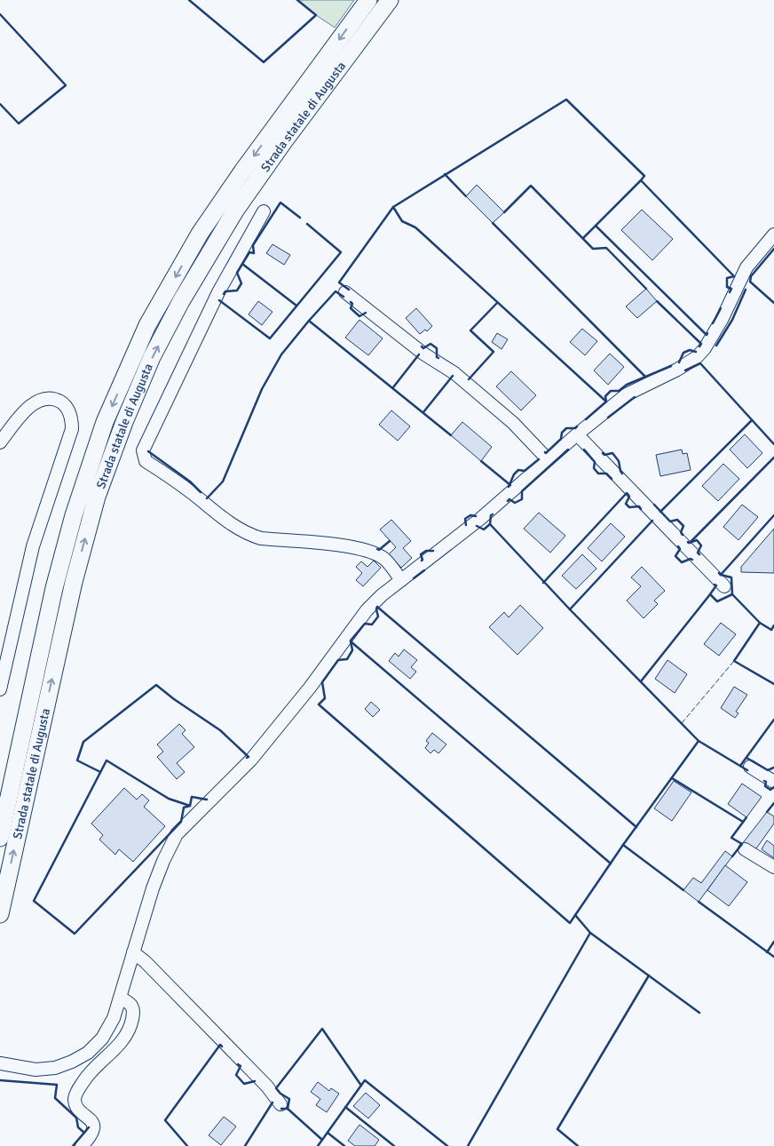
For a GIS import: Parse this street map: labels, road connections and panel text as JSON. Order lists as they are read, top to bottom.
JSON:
{
  "streets": {
    "main road": ["Strada statale di Augusta"]
  }
}
